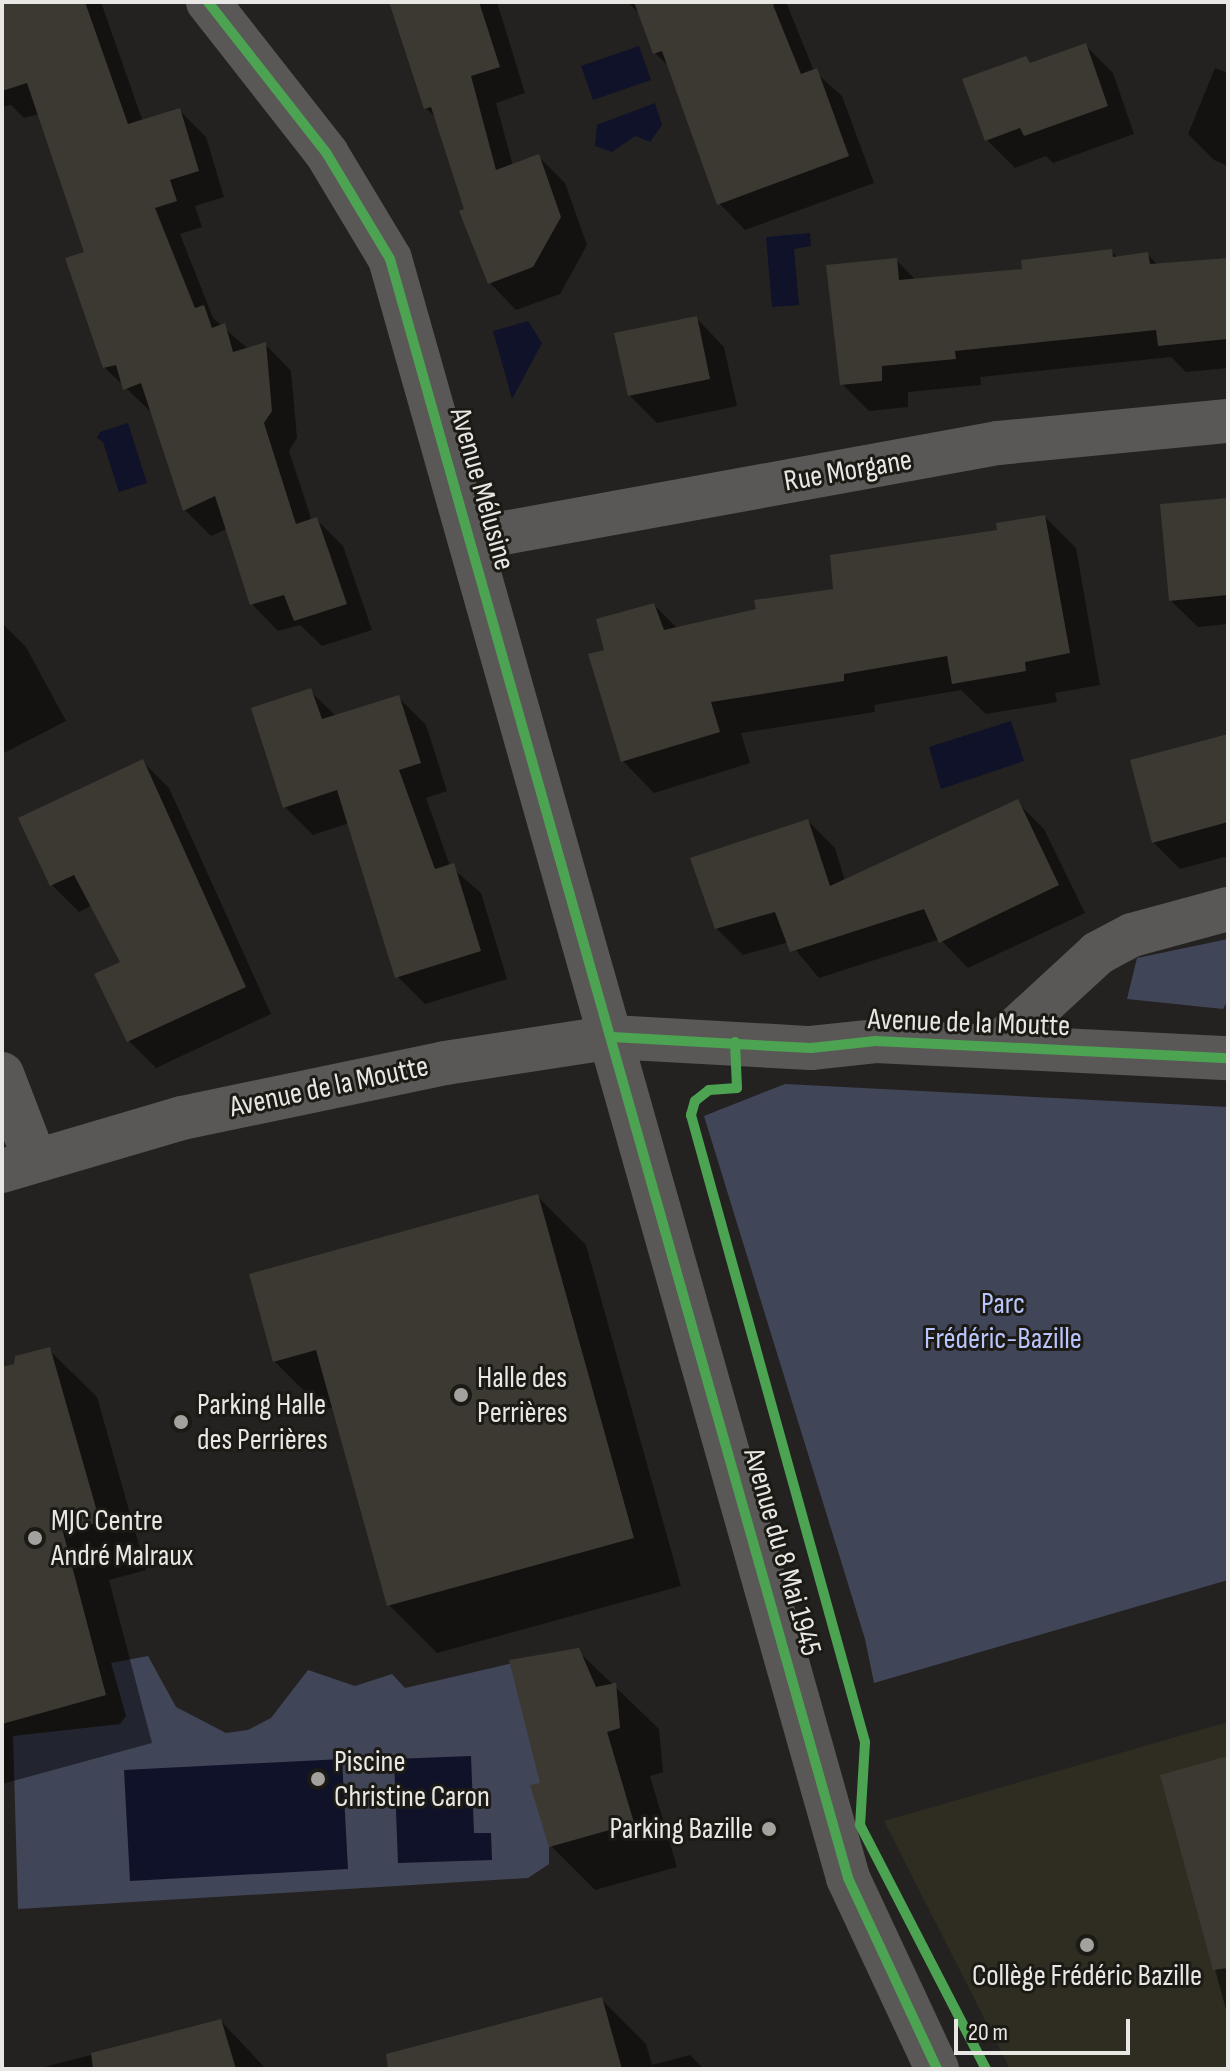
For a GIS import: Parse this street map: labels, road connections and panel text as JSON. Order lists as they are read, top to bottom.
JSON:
{
  "streets": {
    "street": [
      "Rue Morgane",
      "Avenue Mélusine",
      "Avenue de la Moutte",
      "Avenue du 8 Mai 1945"
    ]
  },
  "crossings": [
    ["Rue Morgane", "Avenue Mélusine"],
    ["Avenue Mélusine", "Avenue de la Moutte"],
    ["Avenue Mélusine", "Avenue du 8 Mai 1945"],
    ["Avenue de la Moutte", "Avenue du 8 Mai 1945"]
  ],
  "parks": ["Parc Frédéric-Bazille"],
  "places": [
    "Halle des Perrières",
    "Parking Halle des Perrières",
    "MJC Centre André Malraux",
    "Piscine Christine Caron",
    "Parking Bazille",
    "Collège Frédéric Bazille"
  ],
  "scale_bar": "20 m"
}
